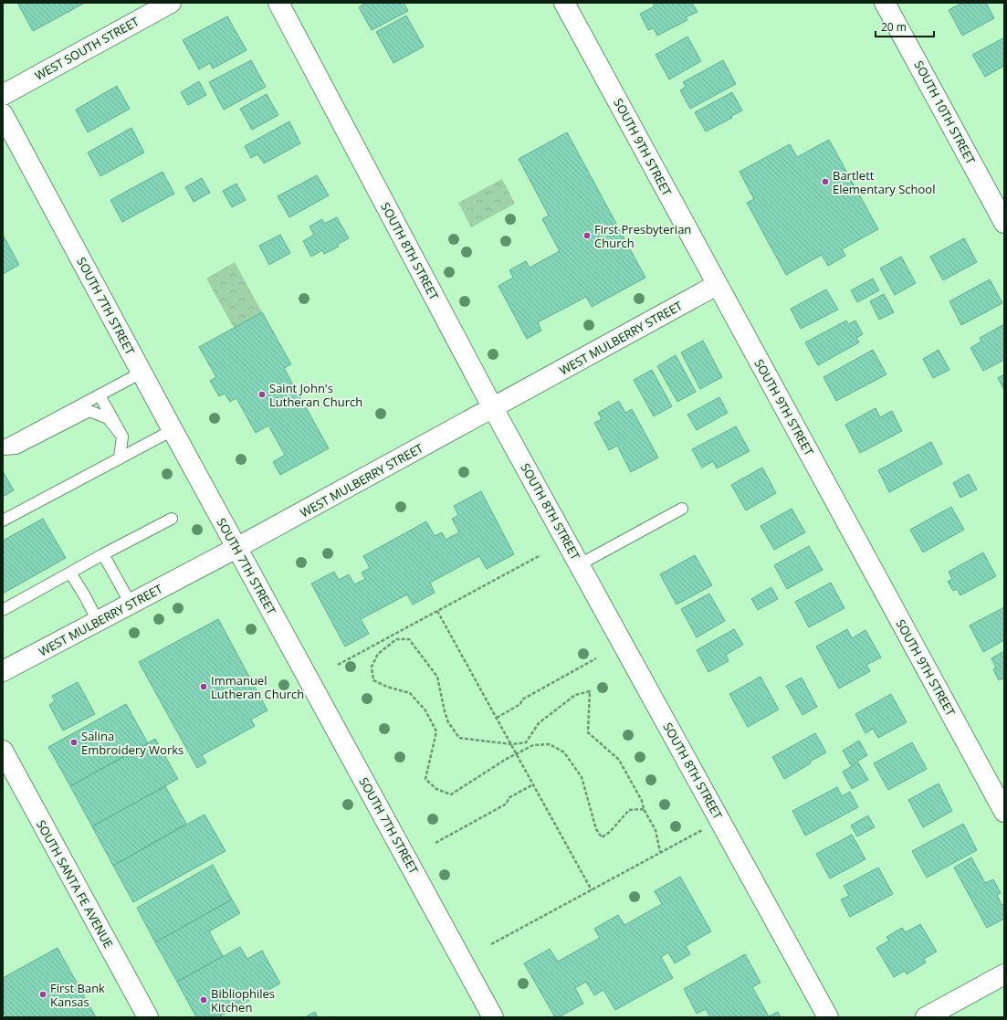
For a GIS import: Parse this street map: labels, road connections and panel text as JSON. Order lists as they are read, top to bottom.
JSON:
{
  "streets": {
    "street": [
      "WEST SOUTH STREET",
      "SOUTH 10TH STREET",
      "SOUTH 9TH STREET",
      "SOUTH 8TH STREET",
      "SOUTH 7TH STREET",
      "WEST MULBERRY STREET",
      "SOUTH SANTA FE AVENUE"
    ]
  },
  "crossings": [
    ["SOUTH 9TH STREET", "WEST MULBERRY STREET"],
    ["SOUTH 8TH STREET", "WEST MULBERRY STREET"],
    ["SOUTH 7TH STREET", "WEST MULBERRY STREET"]
  ],
  "places": [
    "Bartlett Elementary School",
    "First Presbyterian Church",
    "Saint John's Lutheran Church",
    "Immanuel Lutheran Church",
    "Salina Embroidery Works",
    "First Bank Kansas",
    "Bibliophiles Kitchen"
  ],
  "scale_bar": "20 m"
}
